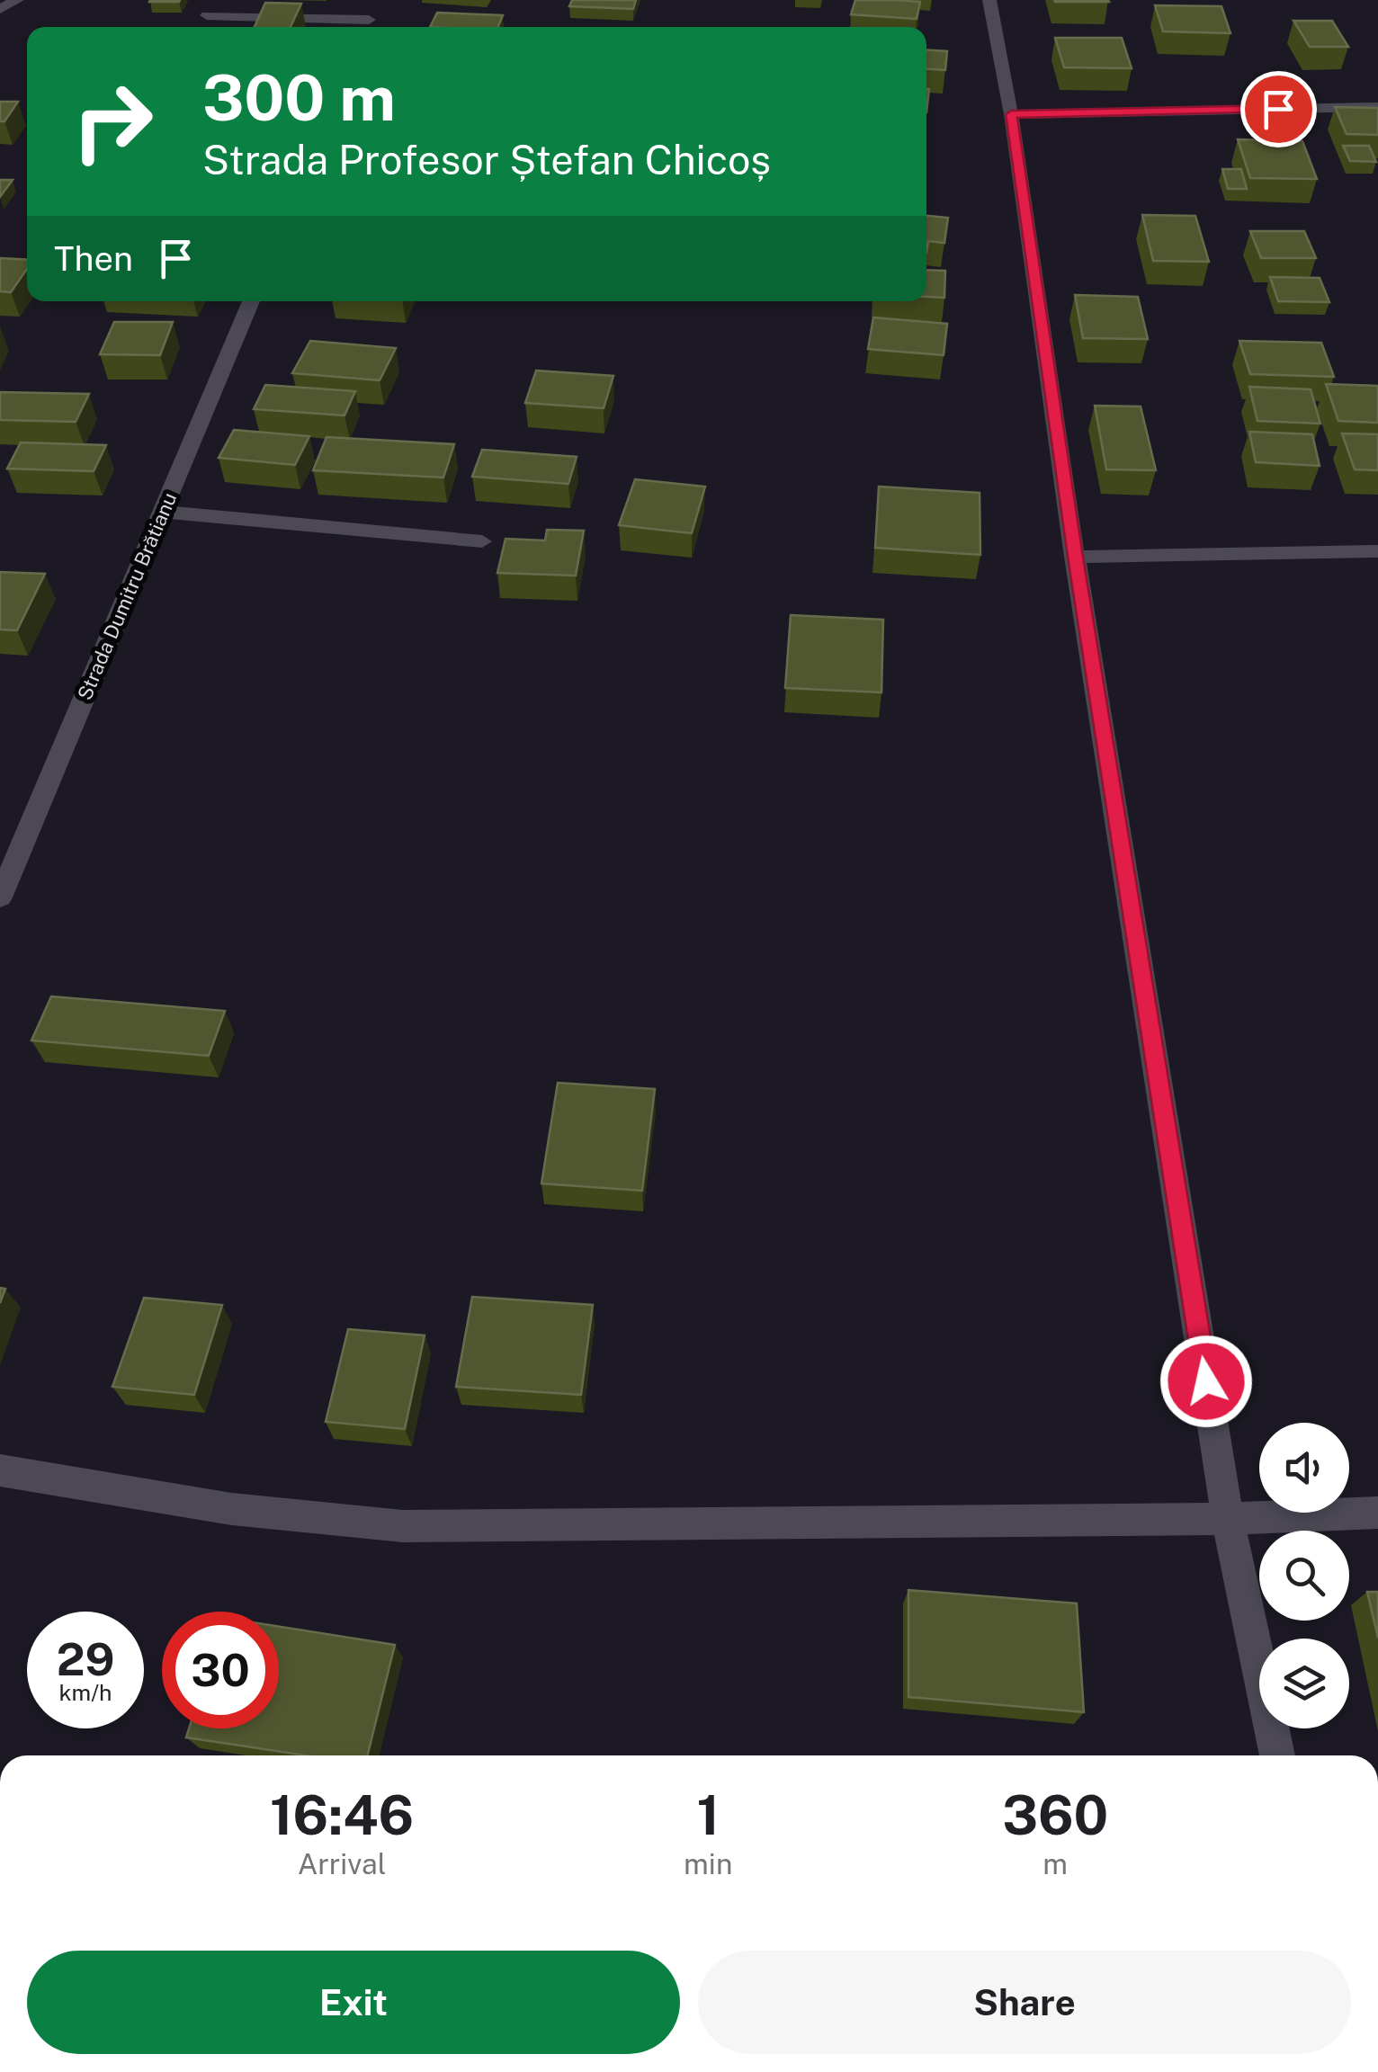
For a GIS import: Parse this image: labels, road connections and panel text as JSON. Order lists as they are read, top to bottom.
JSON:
{
  "streets": {
    "street": ["Strada Dumitru Brătianu"]
  },
  "page": {
    "turn": ["300 m", "Strada Profesor Ștefan Chicoș"],
    "then": "Then",
    "speed": "29 km/h",
    "limit": "30",
    "eta": [
      "16:46",
      "Arrival",
      "1",
      "min",
      "360",
      "m"
    ],
    "buttons": ["Exit", "Share"]
  }
}
